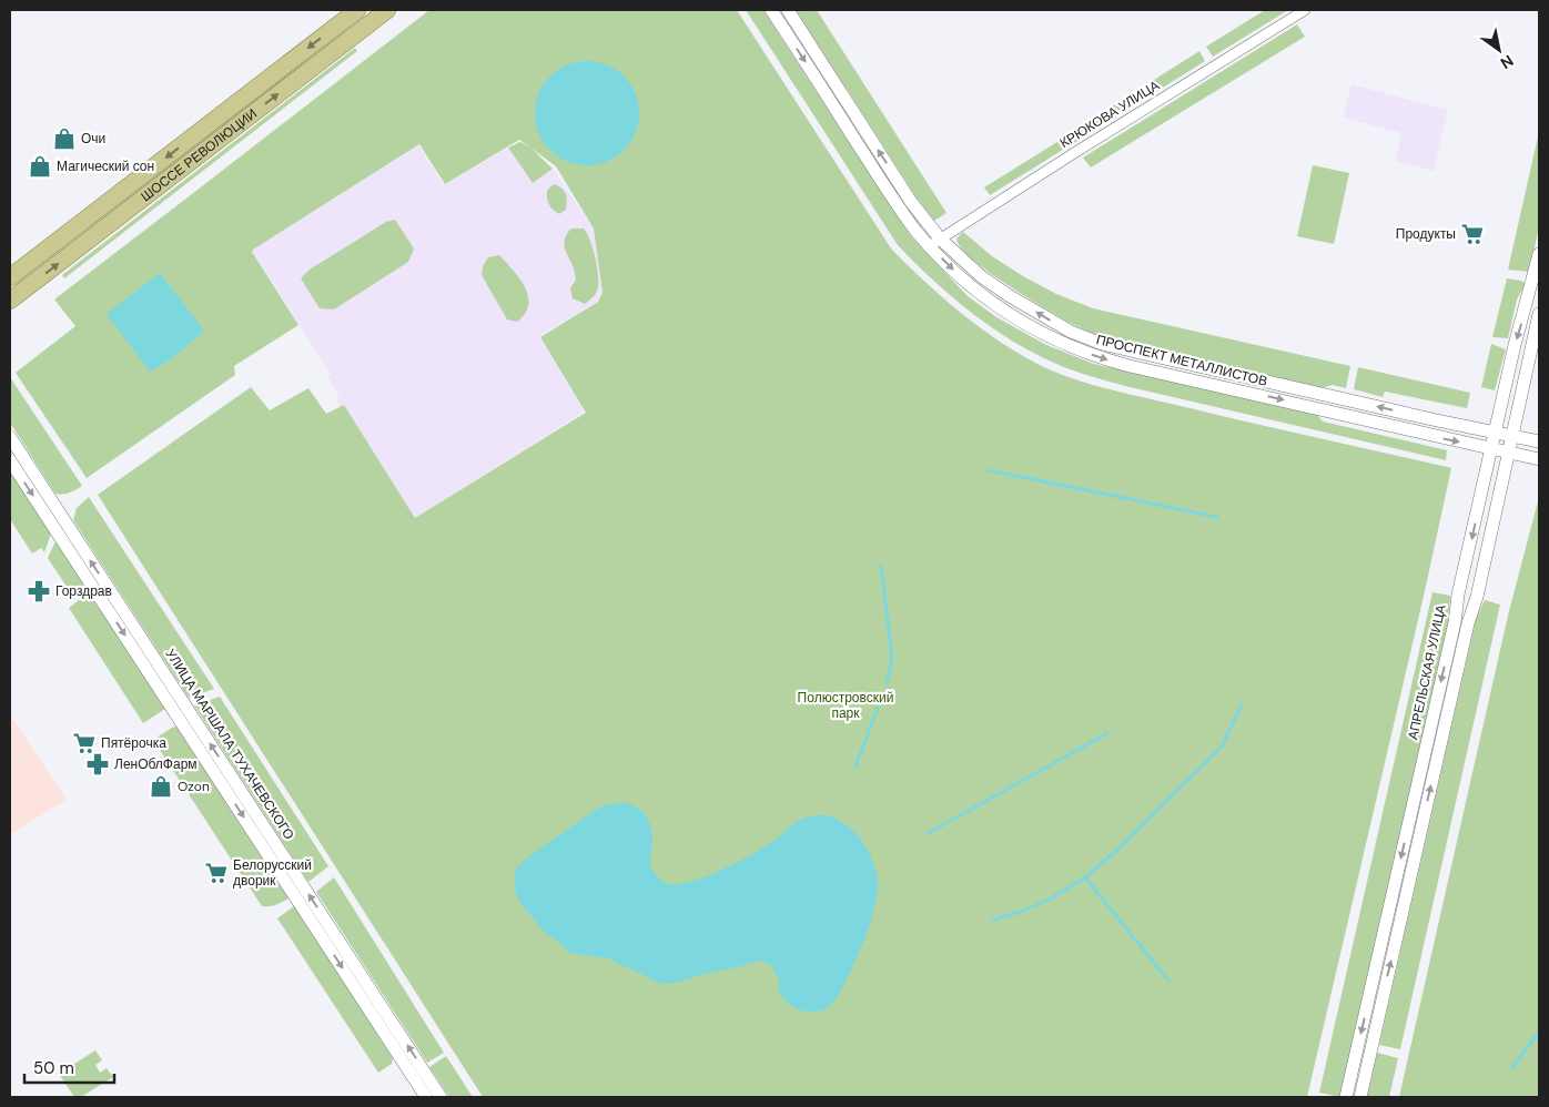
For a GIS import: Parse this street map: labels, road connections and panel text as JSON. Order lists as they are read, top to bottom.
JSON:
{
  "streets": {
    "main road": ["ШОССЕ РЕВОЛЮЦИИ"],
    "street": [
      "КРЮКОВА УЛИЦА",
      "ПРОСПЕКТ МЕТАЛЛИСТОВ",
      "АПРЕЛЬСКАЯ УЛИЦА",
      "УЛИЦА МАРШАЛА ТУХАЧЕВСКОГО"
    ]
  },
  "crossings": [
    ["КРЮКОВА УЛИЦА", "ПРОСПЕКТ МЕТАЛЛИСТОВ"],
    ["ПРОСПЕКТ МЕТАЛЛИСТОВ", "АПРЕЛЬСКАЯ УЛИЦА"]
  ],
  "parks": ["Полюстровский парк"],
  "places": {
    "shop": ["Очи", "Магический сон", "Ozon"],
    "supermarket": ["Продукты", "Пятёрочка", "Белорусский дворик"],
    "pharmacy": ["Горздрав", "ЛенОблФарм"]
  },
  "scale_bar": "50 m",
  "north": "bottom right"
}
